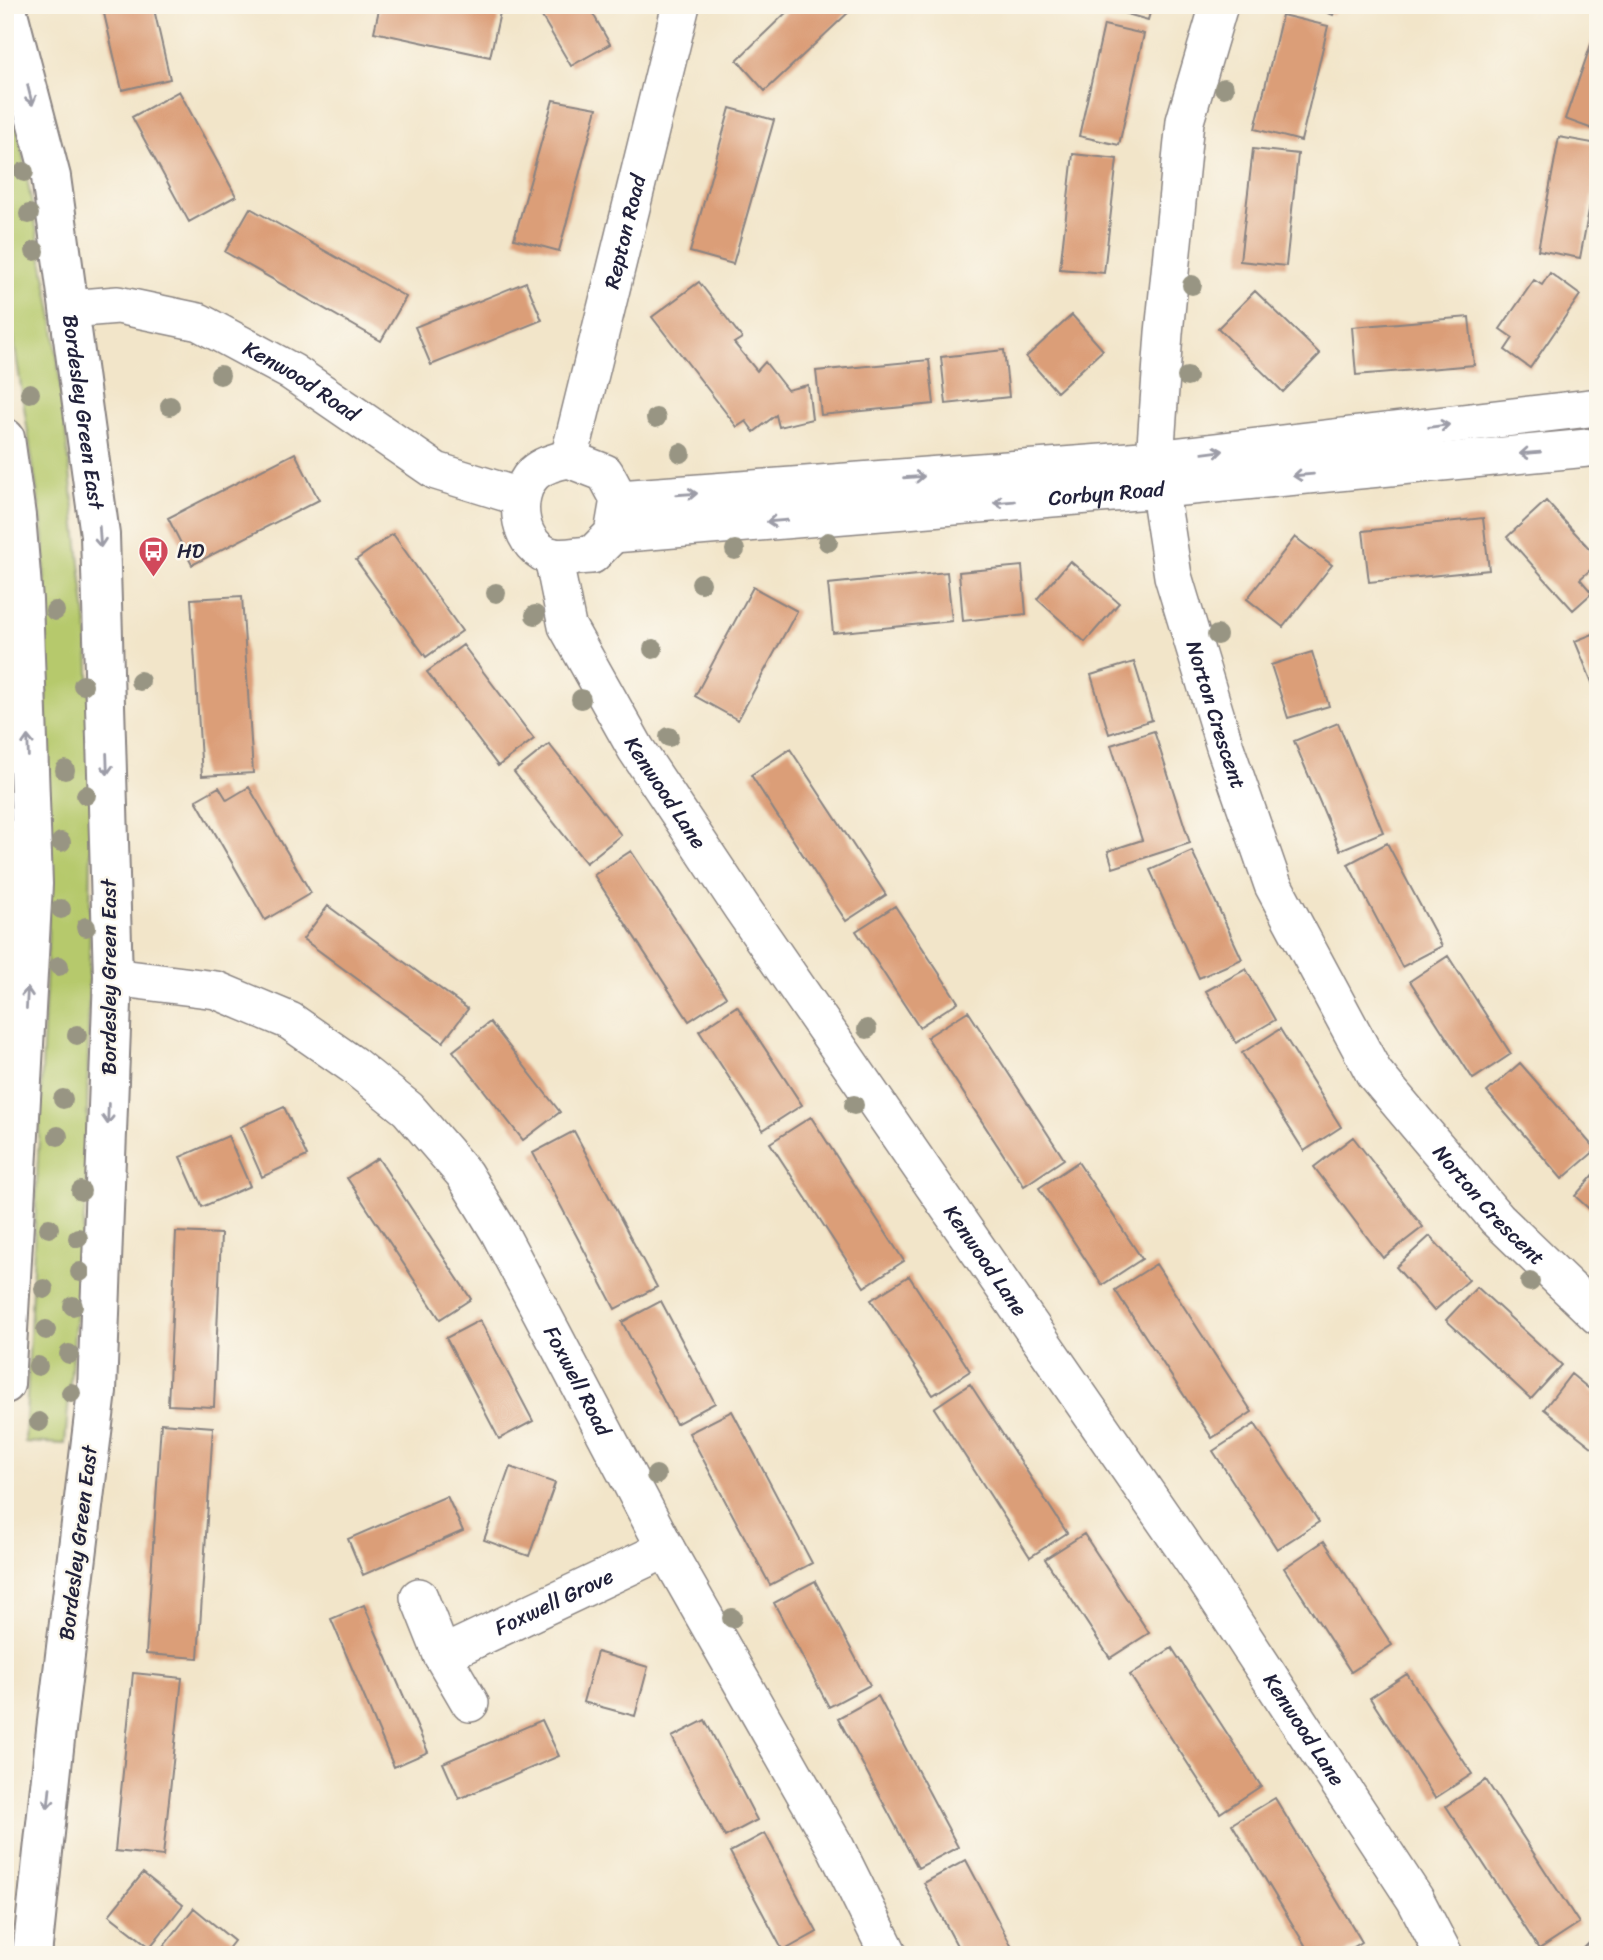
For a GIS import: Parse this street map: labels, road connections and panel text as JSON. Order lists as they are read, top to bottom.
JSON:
{
  "streets": {
    "main road": ["Bordesley Green East"],
    "street": [
      "Repton Road",
      "Kenwood Road",
      "Corbyn Road",
      "Norton Crescent",
      "Kenwood Lane",
      "Foxwell Road",
      "Foxwell Grove"
    ]
  },
  "crossings": [
    ["Repton Road", "Kenwood Road"],
    ["Repton Road", "Corbyn Road"],
    ["Repton Road", "Kenwood Lane"],
    ["Kenwood Road", "Bordesley Green East"],
    ["Kenwood Road", "Corbyn Road"],
    ["Kenwood Road", "Kenwood Lane"],
    ["Bordesley Green East", "Foxwell Road"],
    ["Corbyn Road", "Norton Crescent"],
    ["Corbyn Road", "Kenwood Lane"],
    ["Foxwell Road", "Foxwell Grove"]
  ],
  "places": {
    "bus stop": ["HD"]
  }
}
